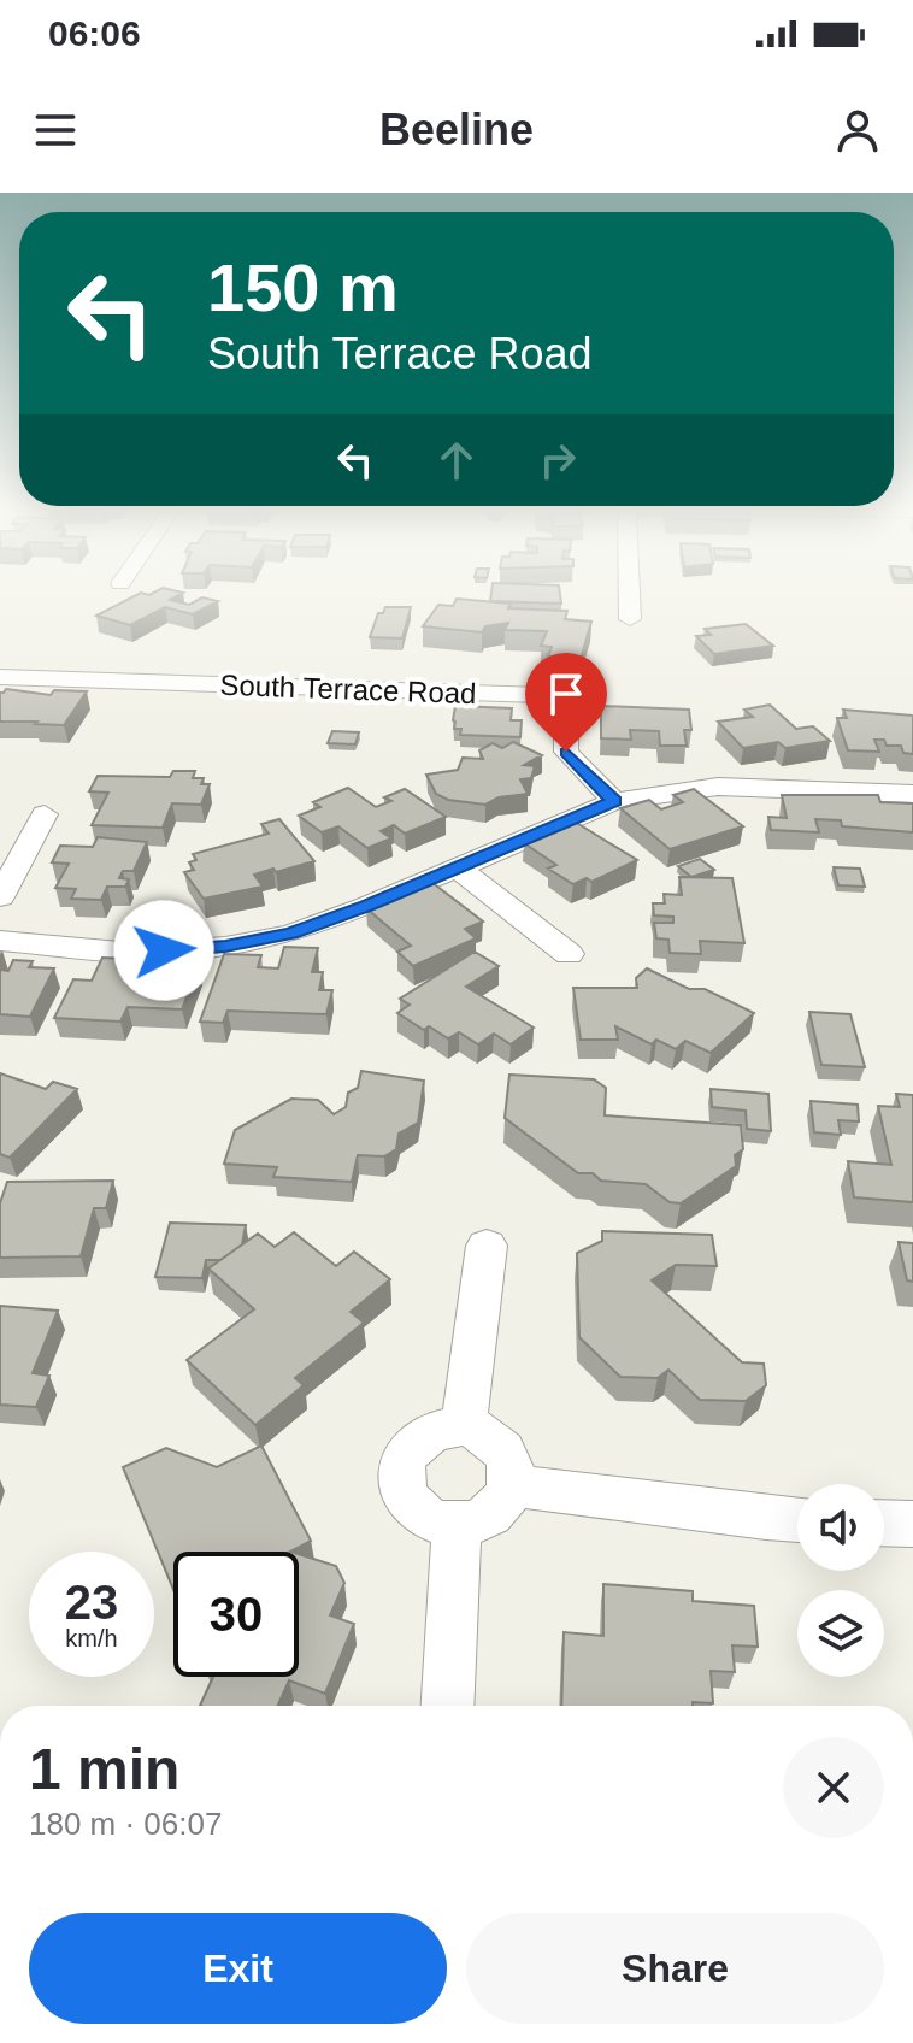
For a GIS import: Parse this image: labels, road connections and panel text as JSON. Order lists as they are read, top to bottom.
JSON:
{
  "streets": {
    "street": ["South Terrace Road"]
  },
  "page": {
    "status": "06:06",
    "header": "Beeline",
    "turn": ["150 m", "South Terrace Road"],
    "speed": "23 km/h",
    "limit": "30",
    "heading": ["1 min", "180 m · 06:07"],
    "buttons": ["Exit", "Share"]
  }
}
